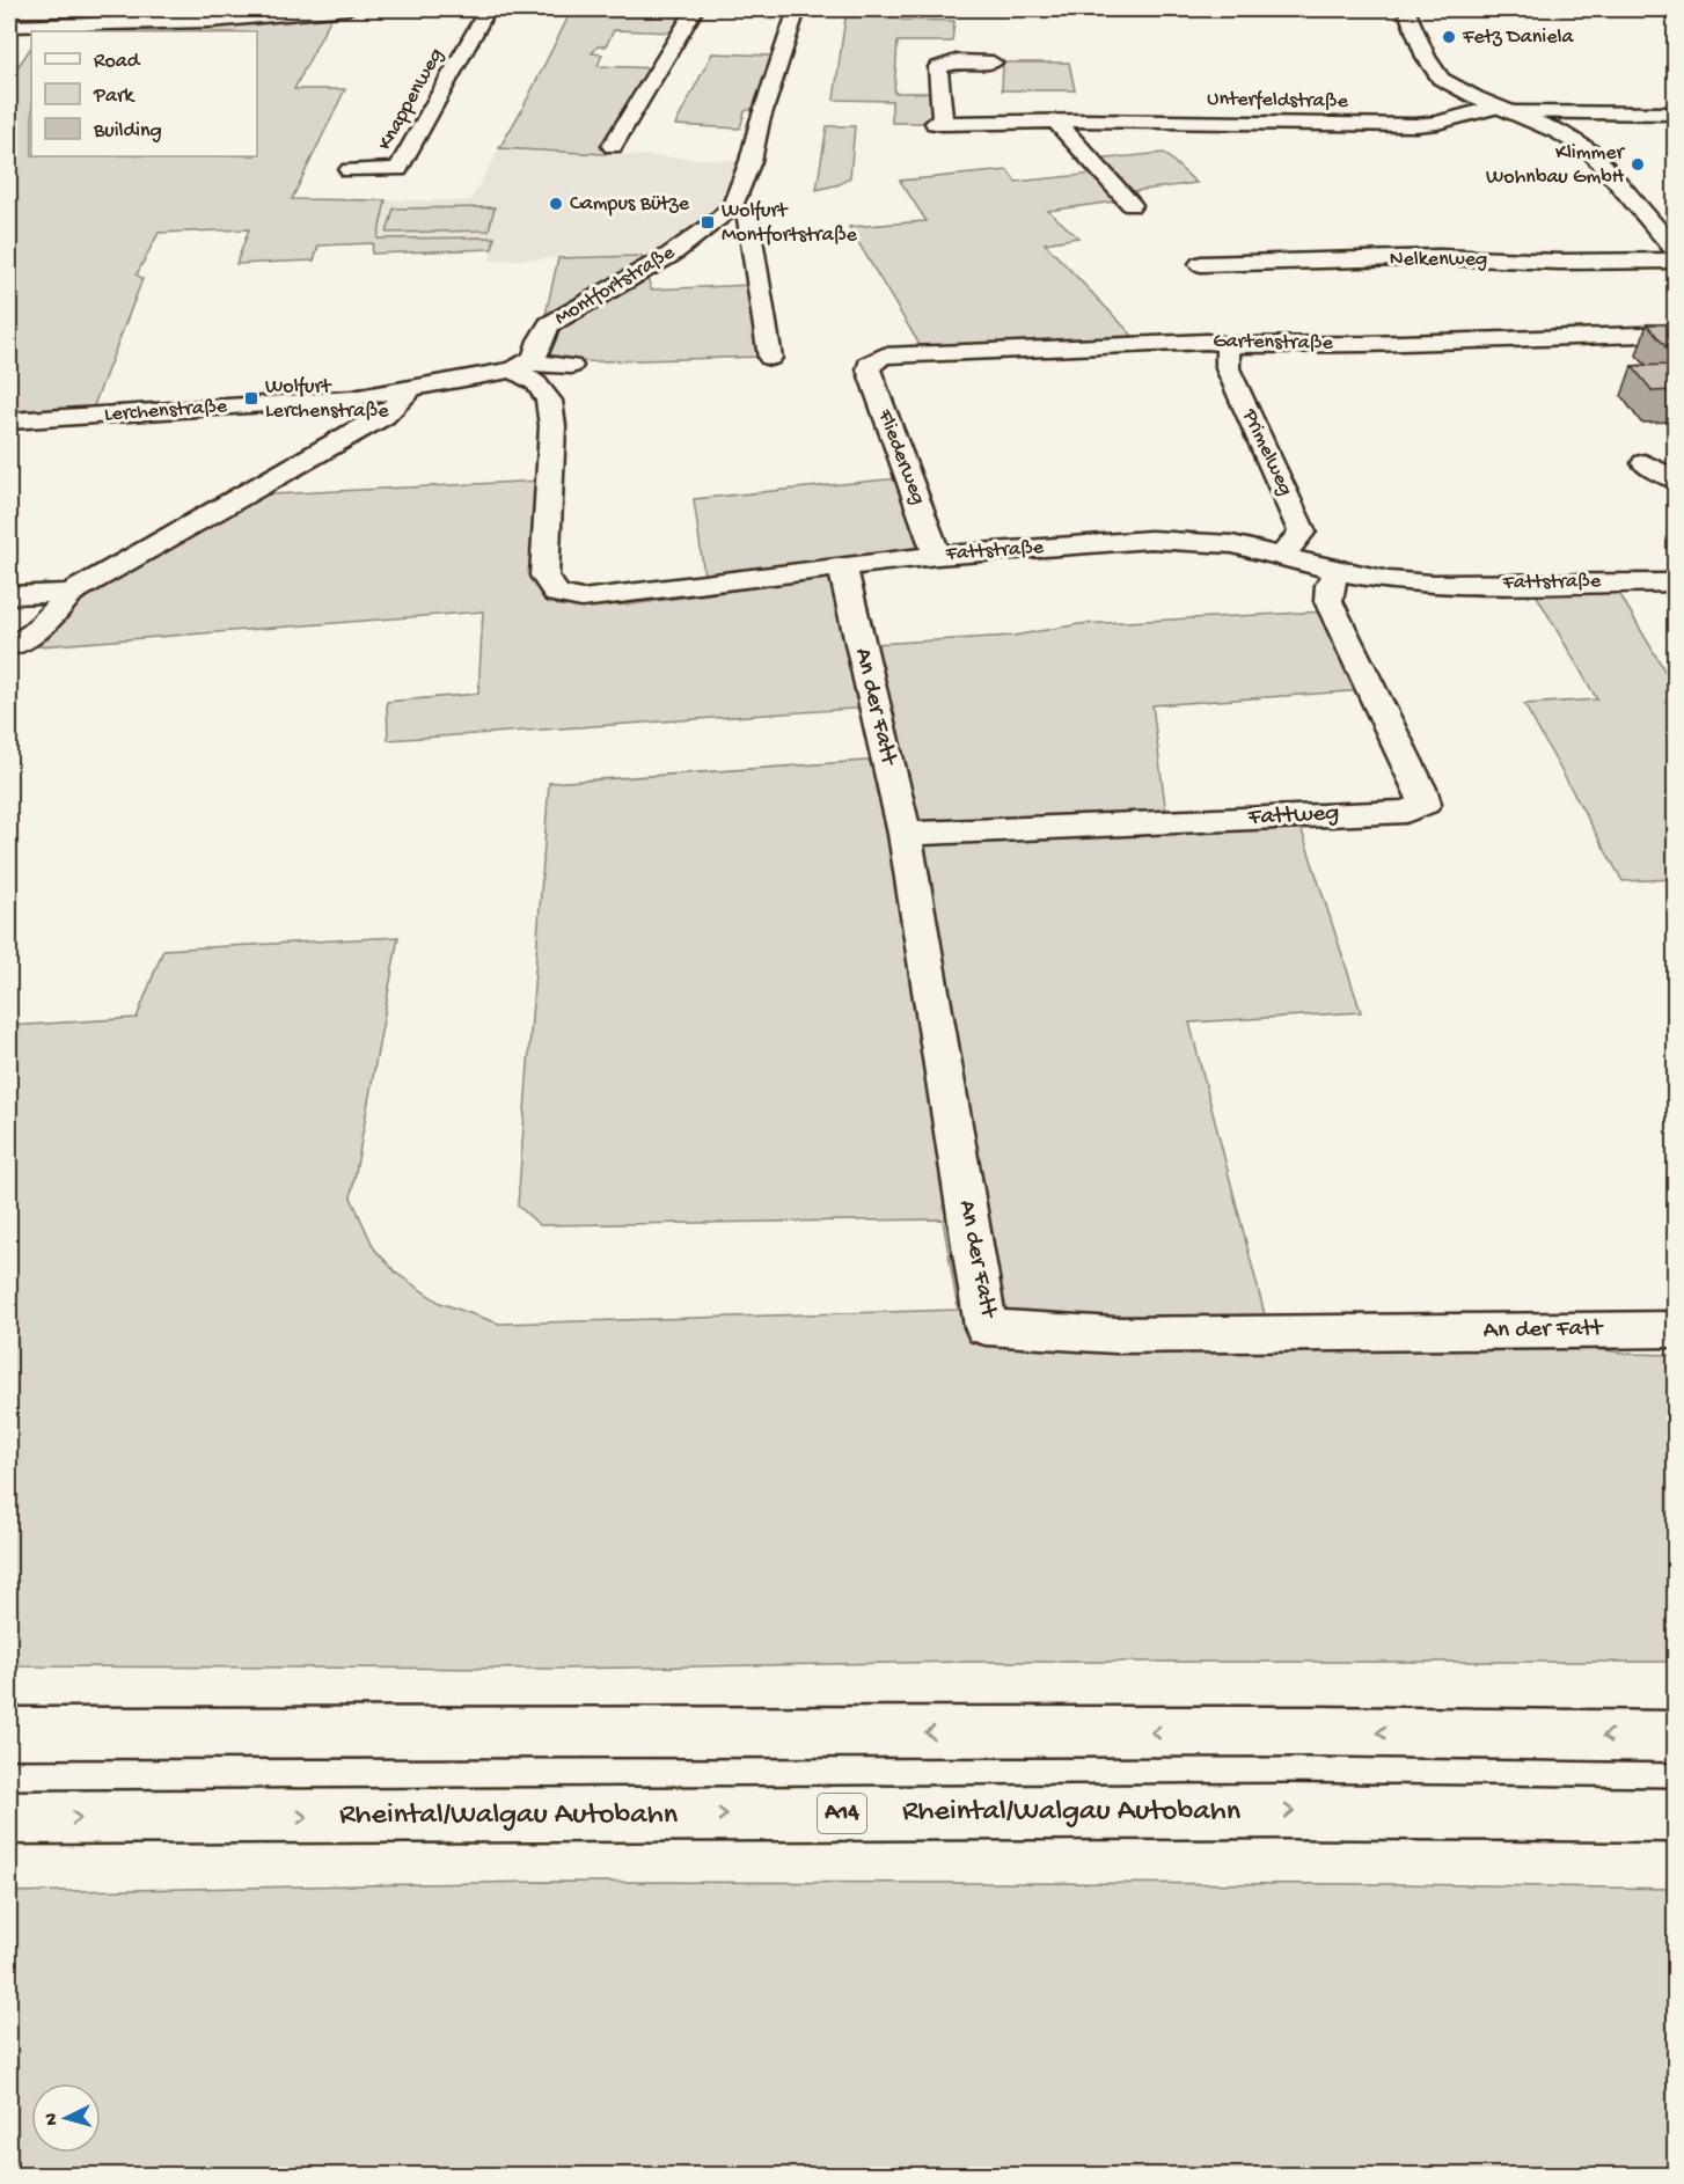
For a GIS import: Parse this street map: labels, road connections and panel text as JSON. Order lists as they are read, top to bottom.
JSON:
{
  "streets": {
    "main road": [
      "Knappenweg",
      "Unterfeldstraße",
      "Nelkenweg",
      "Montfortstraße",
      "Gartenstraße",
      "Lerchenstraße",
      "Primelweg",
      "Fliederweg",
      "Fattstraße",
      "An der Fatt",
      "Fattweg",
      "Rheintal/Walgau Autobahn",
      "A14"
    ]
  },
  "crossings": [
    ["Montfortstraße", "Fattstraße"],
    ["Gartenstraße", "Primelweg"],
    ["Gartenstraße", "Fliederweg"],
    ["Primelweg", "Fattstraße"],
    ["Fliederweg", "Fattstraße"],
    ["Fattstraße", "An der Fatt"],
    ["Fattstraße", "Fattweg"],
    ["An der Fatt", "Fattweg"]
  ],
  "places": {
    "other": ["Fetz Daniela", "Klimmer Wohnbau GmbH", "Campus Bütze"],
    "transit": ["Wolfurt Montfortstraße", "Wolfurt Lerchenstraße"]
  },
  "legend": ["Road", "Park", "Building"],
  "north": "left"
}
